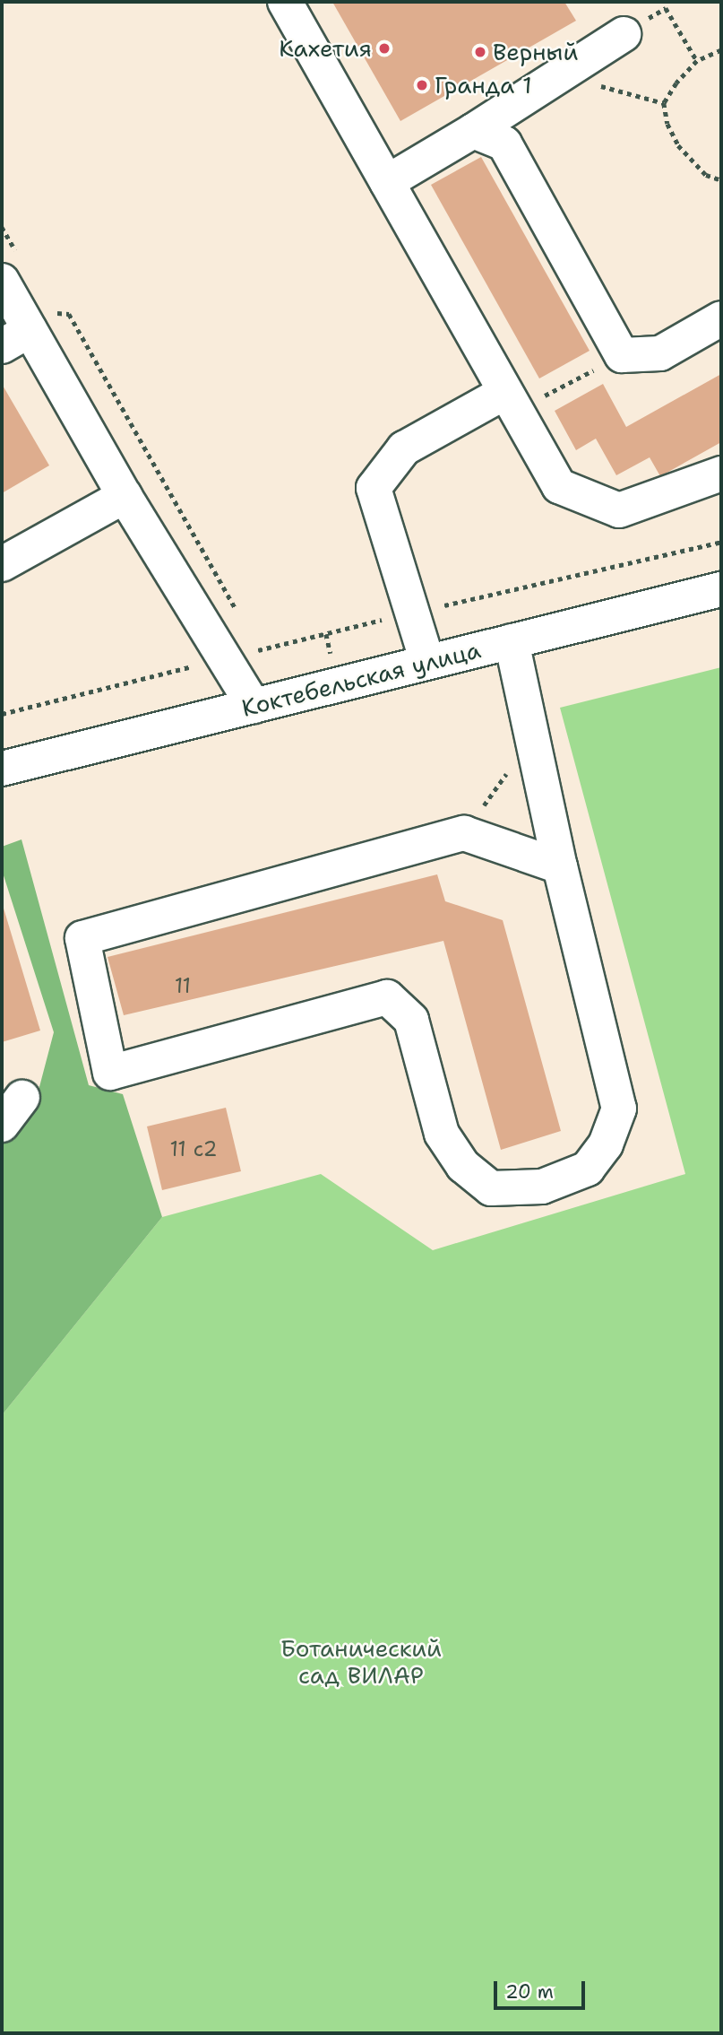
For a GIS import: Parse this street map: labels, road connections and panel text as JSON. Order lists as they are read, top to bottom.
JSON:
{
  "streets": {
    "street": ["Коктебельская улица"]
  },
  "parks": ["Ботанический сад ВИЛАР"],
  "places": ["Кахетия", "Верный", "Гранда 1"],
  "house_numbers": ["11", "11 с2"],
  "scale_bar": "20 m"
}
